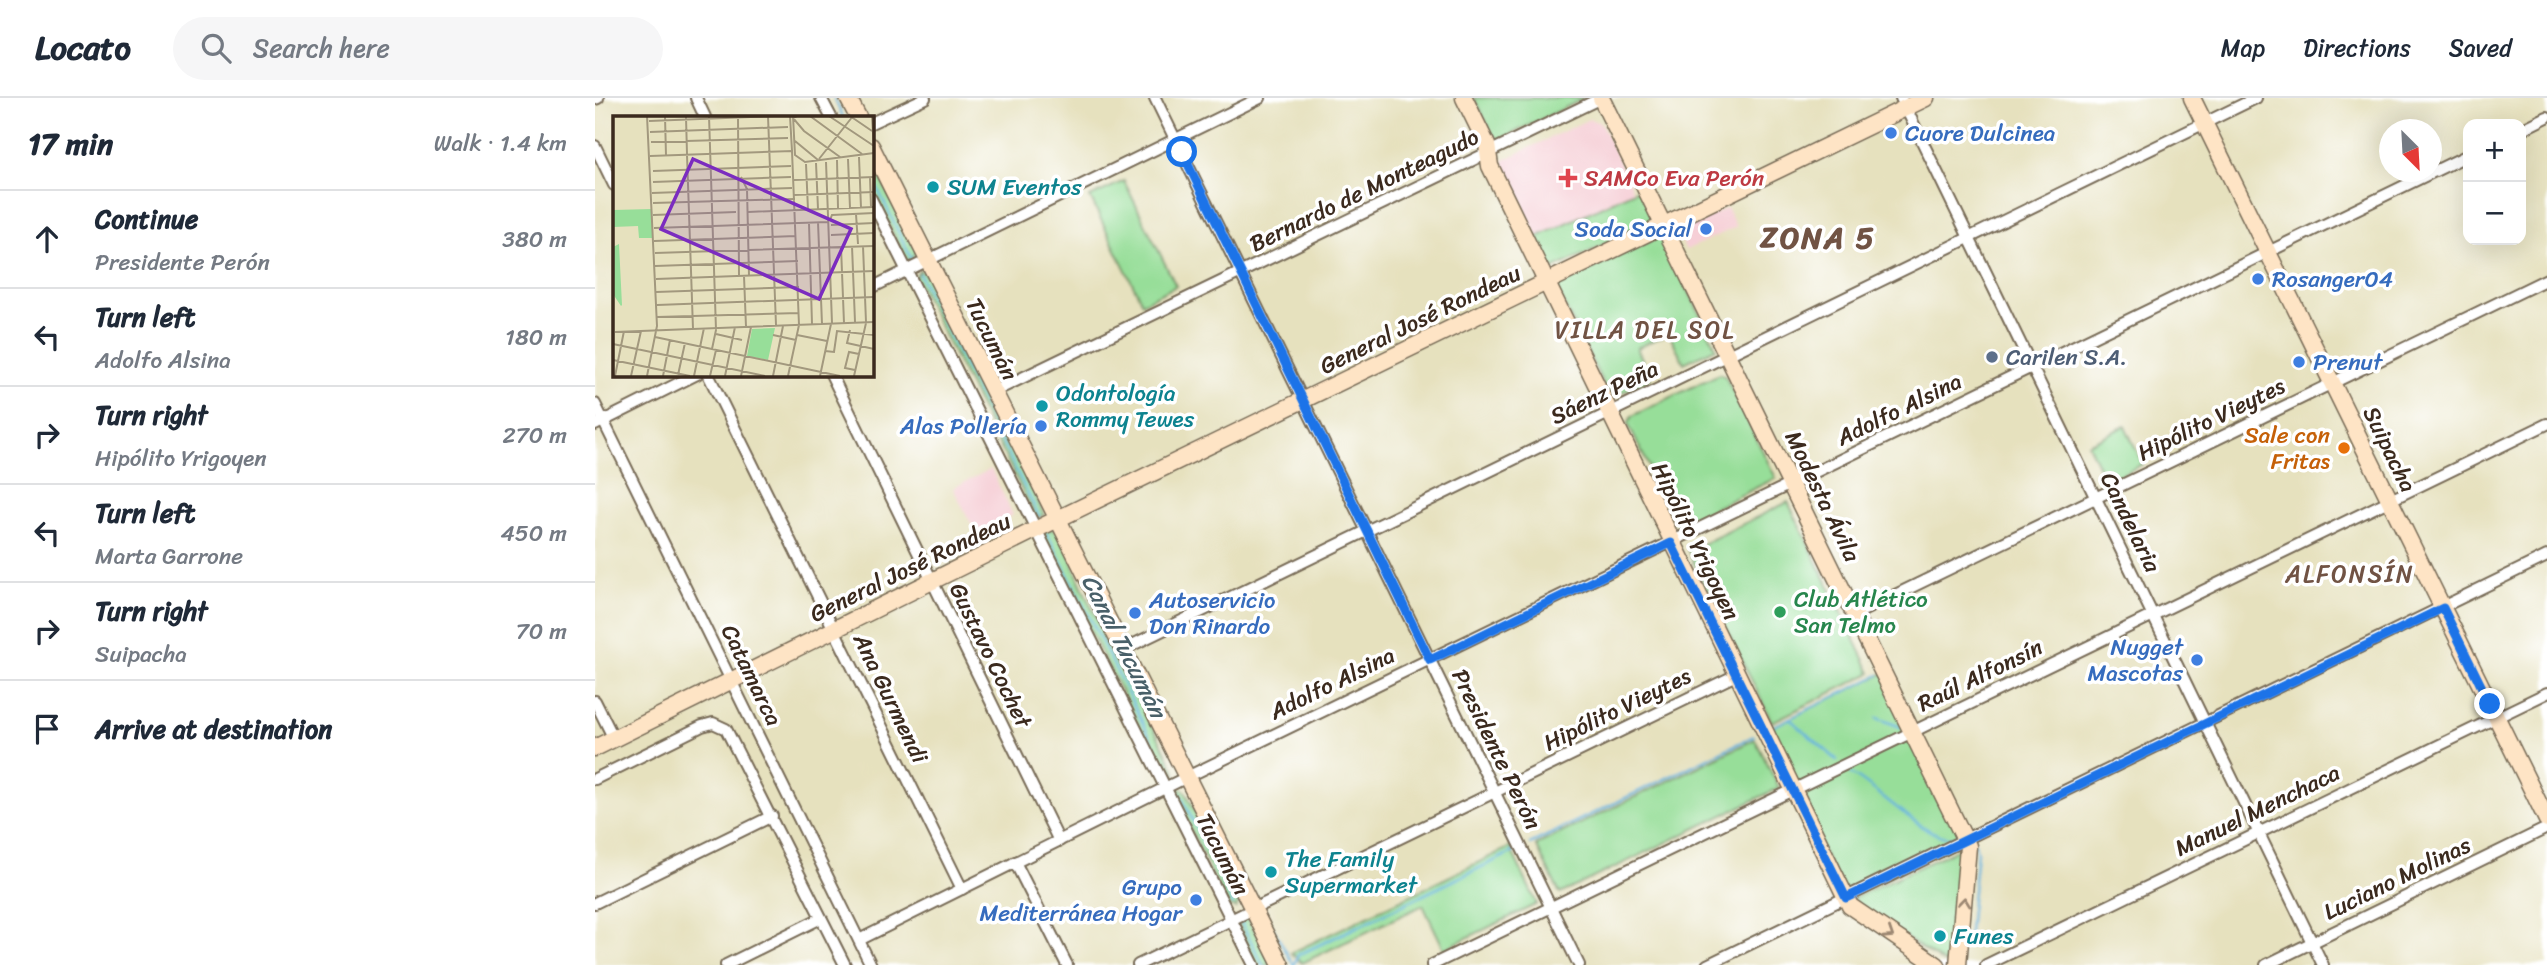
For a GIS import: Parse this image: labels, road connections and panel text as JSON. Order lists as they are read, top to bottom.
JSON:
{
  "streets": {
    "street": [
      "Bernardo de Monteagudo",
      "General José Rondeau",
      "Tucumán",
      "Sáenz Peña",
      "Adolfo Alsina",
      "Hipólito Vieytes",
      "Suipacha",
      "Modesta Ávila",
      "Candelaria",
      "Hipólito Yrigoyen",
      "Gustavo Cochet",
      "Catamarca",
      "Raúl Alfonsín",
      "Ana Gurmendi",
      "Presidente Perón",
      "Manuel Menchaca",
      "Luciano Molinas"
    ]
  },
  "crossings": [
    ["Bernardo de Monteagudo", "Tucumán"],
    ["Bernardo de Monteagudo", "Modesta Ávila"],
    ["Bernardo de Monteagudo", "Hipólito Yrigoyen"],
    ["Bernardo de Monteagudo", "Presidente Perón"],
    ["General José Rondeau", "Tucumán"],
    ["General José Rondeau", "Modesta Ávila"],
    ["General José Rondeau", "Candelaria"],
    ["General José Rondeau", "Hipólito Yrigoyen"],
    ["General José Rondeau", "Gustavo Cochet"],
    ["General José Rondeau", "Catamarca"],
    ["General José Rondeau", "Ana Gurmendi"],
    ["General José Rondeau", "Presidente Perón"],
    ["Tucumán", "Sáenz Peña"],
    ["Tucumán", "Adolfo Alsina"],
    ["Tucumán", "Hipólito Vieytes"],
    ["Sáenz Peña", "Suipacha"],
    ["Sáenz Peña", "Modesta Ávila"],
    ["Sáenz Peña", "Candelaria"],
    ["Sáenz Peña", "Hipólito Yrigoyen"],
    ["Sáenz Peña", "Presidente Perón"],
    ["Adolfo Alsina", "Suipacha"],
    ["Adolfo Alsina", "Modesta Ávila"],
    ["Adolfo Alsina", "Candelaria"],
    ["Adolfo Alsina", "Hipólito Yrigoyen"],
    ["Adolfo Alsina", "Gustavo Cochet"],
    ["Adolfo Alsina", "Catamarca"],
    ["Adolfo Alsina", "Ana Gurmendi"],
    ["Adolfo Alsina", "Presidente Perón"],
    ["Hipólito Vieytes", "Suipacha"],
    ["Hipólito Vieytes", "Modesta Ávila"],
    ["Hipólito Vieytes", "Candelaria"],
    ["Hipólito Vieytes", "Hipólito Yrigoyen"],
    ["Hipólito Vieytes", "Presidente Perón"],
    ["Suipacha", "Raúl Alfonsín"],
    ["Suipacha", "Manuel Menchaca"],
    ["Modesta Ávila", "Raúl Alfonsín"],
    ["Candelaria", "Raúl Alfonsín"],
    ["Candelaria", "Manuel Menchaca"],
    ["Candelaria", "Luciano Molinas"],
    ["Hipólito Yrigoyen", "Raúl Alfonsín"],
    ["Raúl Alfonsín", "Presidente Perón"]
  ],
  "districts": ["ZONA 5", "VILLA DEL SOL", "ALFONSÍN"],
  "water": ["Canal Tucumán"],
  "places": {
    "other": [
      "Cuore Dulcinea",
      "SUM Eventos",
      "Soda Social",
      "Rosanger04",
      "Carilen S.A.",
      "Prenut",
      "Odontología Rommy Tewes",
      "Alas Pollería",
      "Sale con Fritas",
      "Club Atlético San Telmo",
      "Autoservicio Don Rinardo",
      "Nugget Mascotas",
      "The Family Supermarket",
      "Grupo Mediterránea Hogar",
      "Funes"
    ],
    "health": ["SAMCo Eva Perón"]
  },
  "north": "bottom right",
  "page": {
    "header": "Locato",
    "search": "Search here",
    "nav": ["Map", "Directions", "Saved"],
    "heading": ["17 min", "Walk · 1.4 km"],
    "map_buttons": ["+", "−"],
    "list": [
      ["Continue", "Presidente Perón", "380 m"],
      ["Turn left", "Adolfo Alsina", "180 m"],
      ["Turn right", "Hipólito Yrigoyen", "270 m"],
      ["Turn left", "Marta Garrone", "450 m"],
      ["Turn right", "Suipacha", "70 m"],
      "Arrive at destination"
    ]
  }
}
